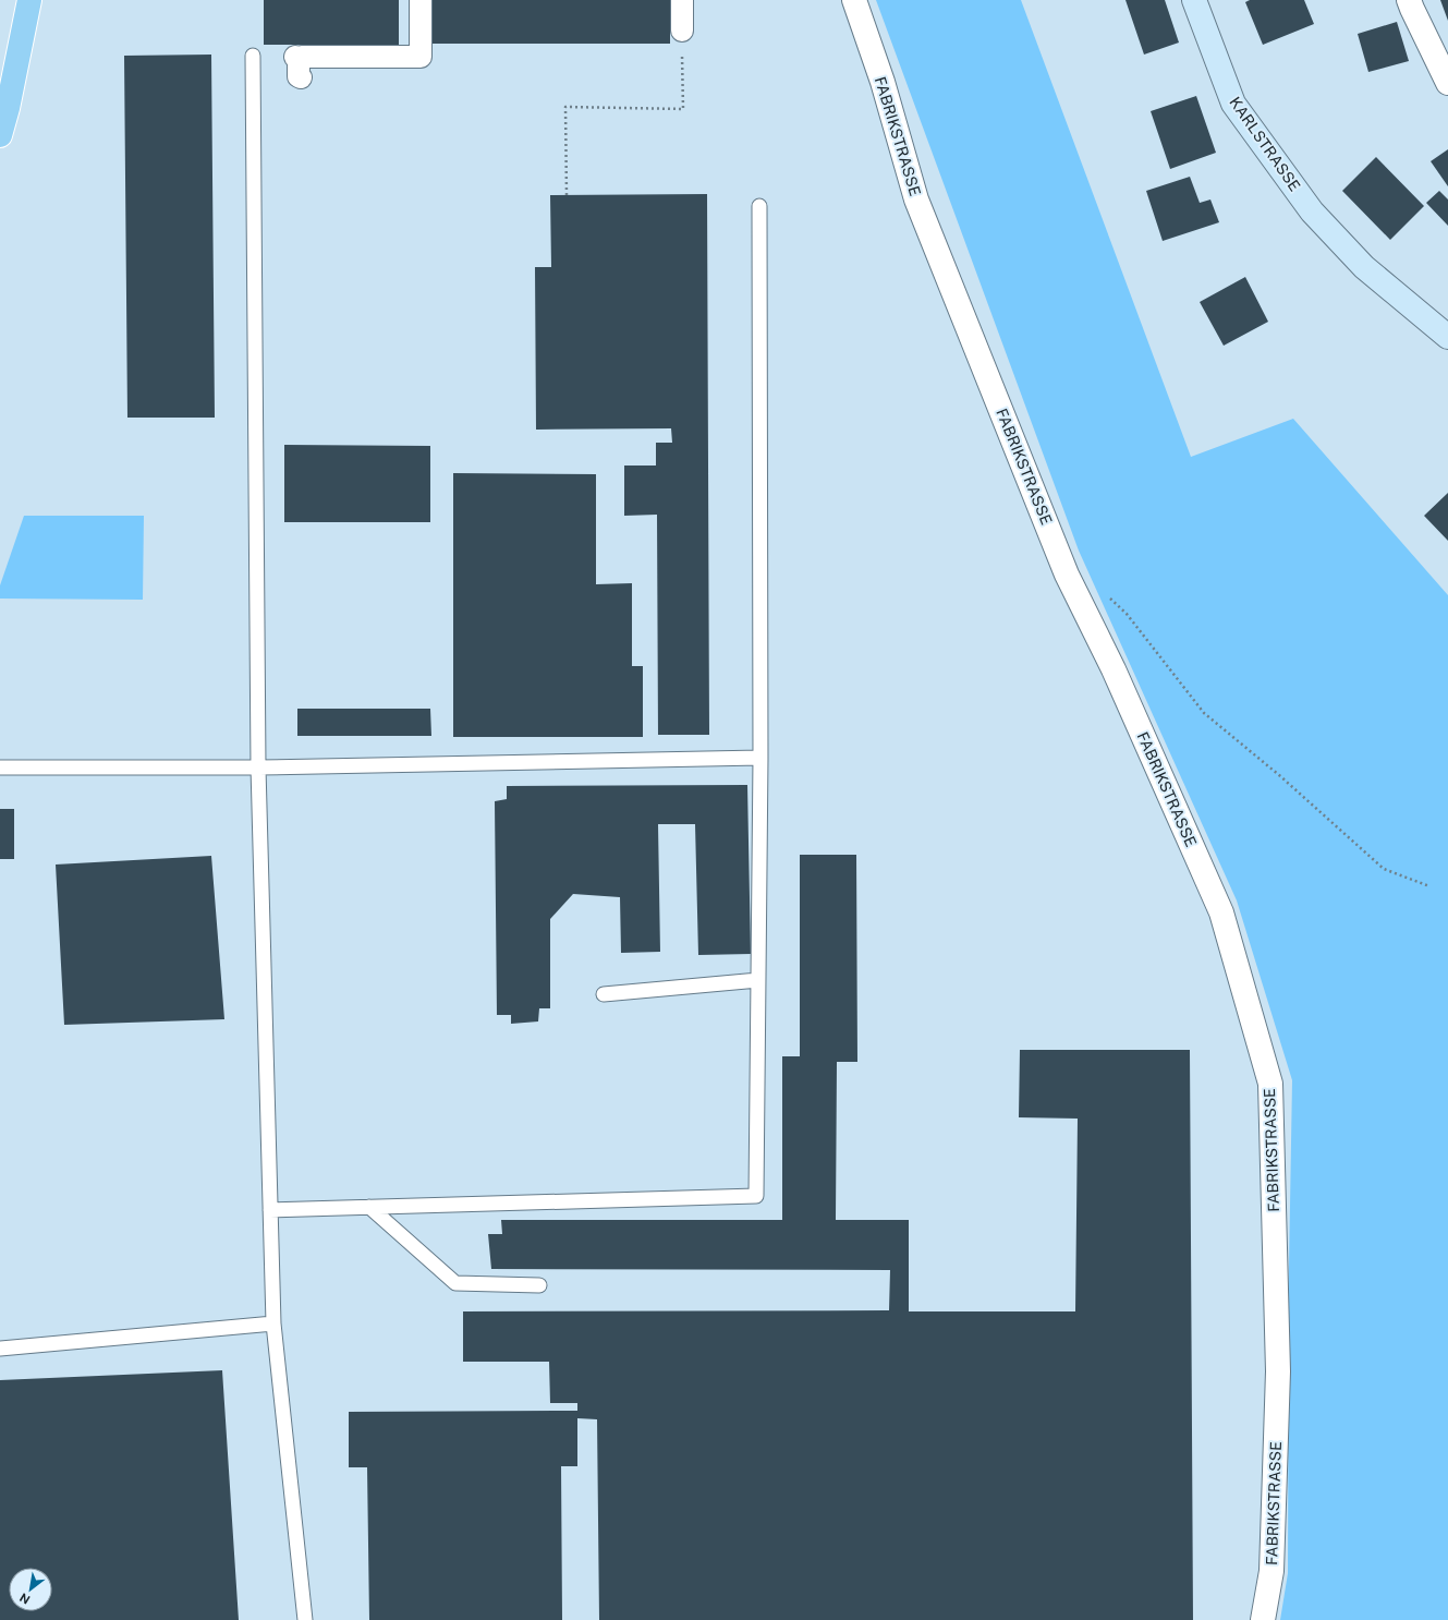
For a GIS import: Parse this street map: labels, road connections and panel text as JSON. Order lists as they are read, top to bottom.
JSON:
{
  "streets": {
    "main road": ["KARLSTRASSE"],
    "street": ["FABRIKSTRASSE"]
  },
  "north": "bottom left"
}
